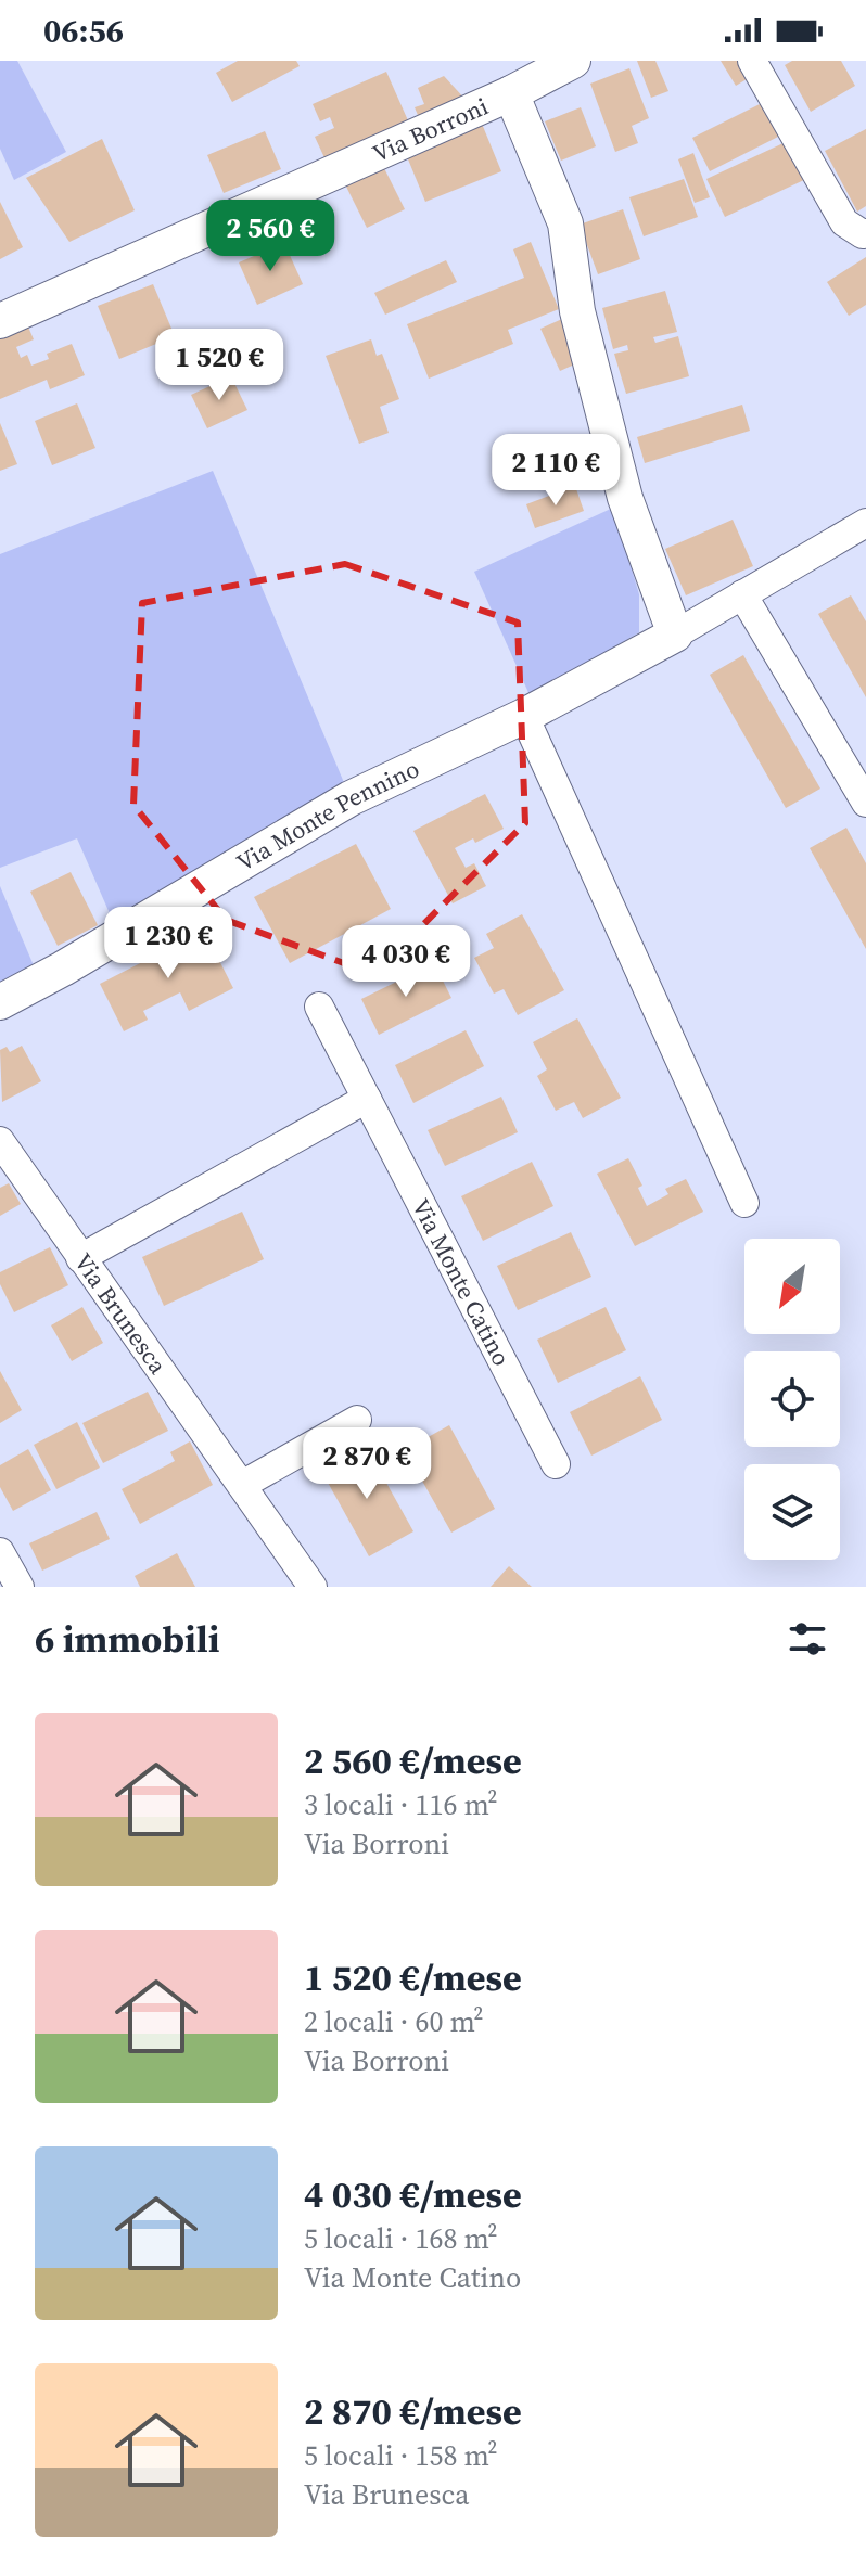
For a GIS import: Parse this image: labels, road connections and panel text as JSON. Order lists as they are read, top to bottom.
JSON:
{
  "streets": {
    "street": [
      "Via Borroni",
      "Via Monte Pennino",
      "Via Monte Catino",
      "Via Brunesca"
    ]
  },
  "north": "bottom left",
  "page": {
    "status": "06:56",
    "price": [
      "2 560 €",
      "1 520 €",
      "2 110 €",
      "1 230 €",
      "4 030 €",
      "2 870 €"
    ],
    "heading": "6 immobili",
    "list": [
      {
        "name": "2 560 €/mese",
        "note": "3 locali · 116 m² · Via Borroni"
      },
      {
        "name": "1 520 €/mese",
        "note": "2 locali · 60 m² · Via Borroni"
      },
      {
        "name": "4 030 €/mese",
        "note": "5 locali · 168 m² · Via Monte Catino"
      },
      {
        "name": "2 870 €/mese",
        "note": "5 locali · 158 m² · Via Brunesca"
      }
    ]
  }
}
